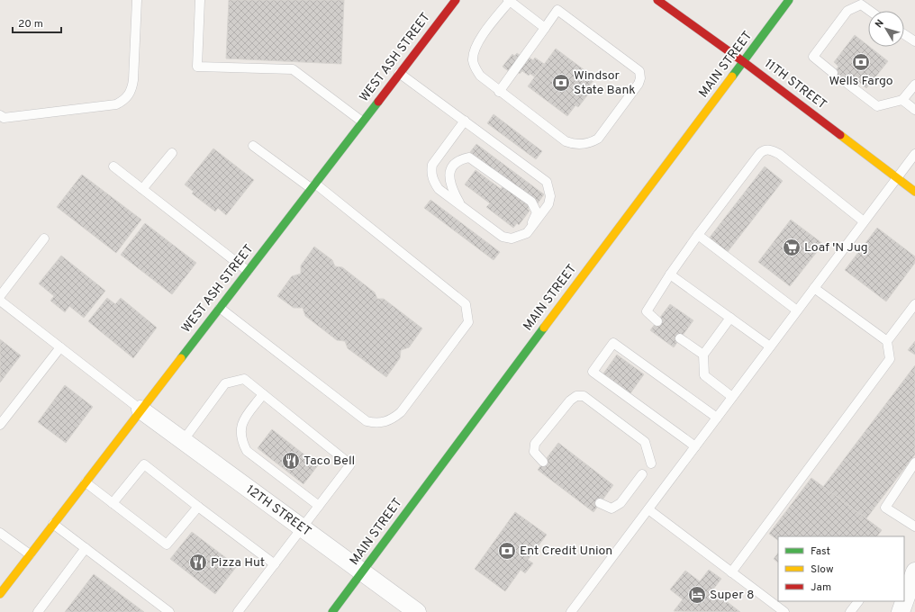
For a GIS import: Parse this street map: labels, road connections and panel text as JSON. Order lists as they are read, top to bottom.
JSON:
{
  "streets": {
    "street": [
      "WEST ASH STREET",
      "MAIN STREET",
      "11TH STREET",
      "12TH STREET"
    ]
  },
  "crossings": [
    ["WEST ASH STREET", "12TH STREET"],
    ["MAIN STREET", "11TH STREET"],
    ["MAIN STREET", "12TH STREET"]
  ],
  "places": {
    "bank": ["Wells Fargo", "Windsor State Bank", "Ent Credit Union"],
    "supermarket": ["Loaf 'N Jug"],
    "restaurant": ["Taco Bell", "Pizza Hut"],
    "hotel": ["Super 8"]
  },
  "legend": ["Fast", "Slow", "Jam"],
  "scale_bar": "20 m",
  "north": "top left"
}
